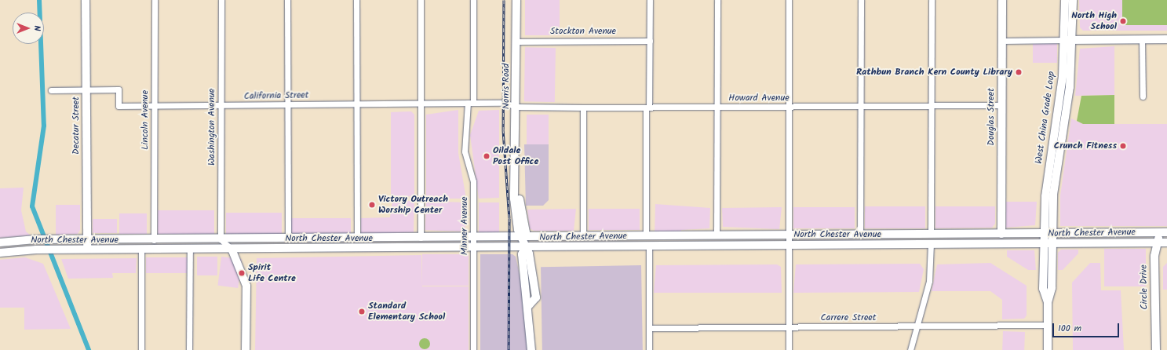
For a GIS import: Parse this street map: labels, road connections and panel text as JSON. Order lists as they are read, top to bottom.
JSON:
{
  "streets": {
    "main road": [
      "Norris Road",
      "Douglas Street",
      "West China Grade Loop",
      "Decatur Street",
      "North Chester Avenue",
      "Circle Drive"
    ],
    "street": [
      "Stockton Avenue",
      "California Street",
      "Howard Avenue",
      "Lincoln Avenue",
      "Washington Avenue",
      "Minner Avenue",
      "Carrere Street"
    ]
  },
  "crossings": [
    ["Stockton Avenue", "Norris Road"],
    ["Norris Road", "California Street"],
    ["Norris Road", "Howard Avenue"],
    ["Norris Road", "North Chester Avenue"],
    ["California Street", "Howard Avenue"],
    ["California Street", "Lincoln Avenue"],
    ["California Street", "Decatur Street"],
    ["California Street", "Washington Avenue"],
    ["California Street", "Minner Avenue"],
    ["Howard Avenue", "Douglas Street"],
    ["Douglas Street", "North Chester Avenue"],
    ["West China Grade Loop", "North Chester Avenue"],
    ["West China Grade Loop", "Carrere Street"],
    ["Lincoln Avenue", "North Chester Avenue"],
    ["Decatur Street", "North Chester Avenue"],
    ["Washington Avenue", "North Chester Avenue"],
    ["Minner Avenue", "North Chester Avenue"],
    ["North Chester Avenue", "Circle Drive"]
  ],
  "places": [
    "North High School",
    "Rathbun Branch Kern County Library",
    "Crunch Fitness",
    "Oildale Post Office",
    "Victory Outreach Worship Center",
    "Spirit Life Centre",
    "Standard Elementary School"
  ],
  "scale_bar": "100 m",
  "north": "right"
}
